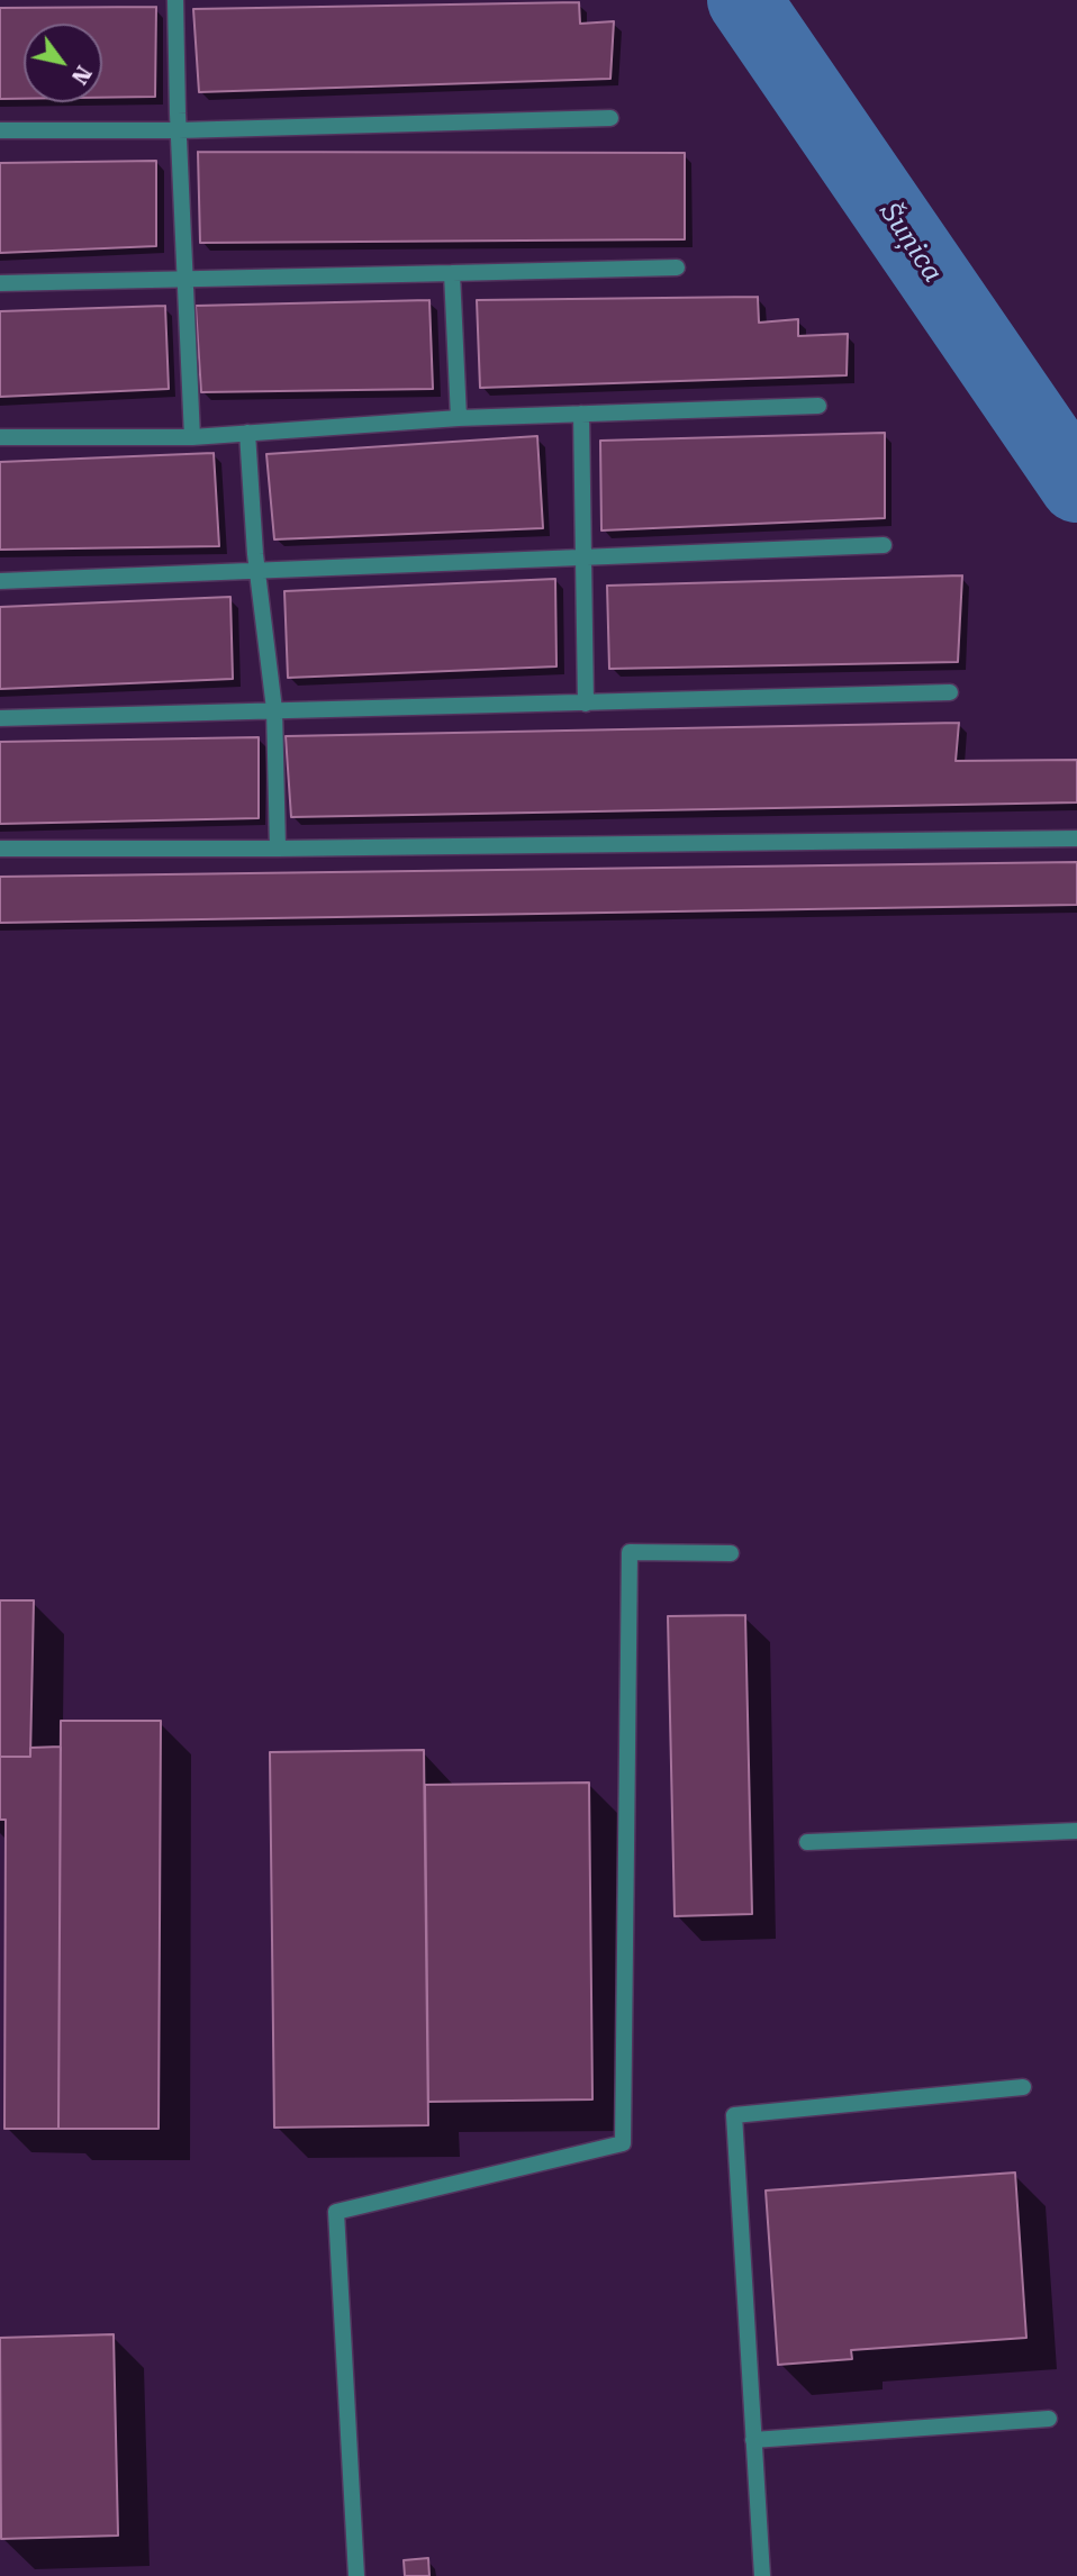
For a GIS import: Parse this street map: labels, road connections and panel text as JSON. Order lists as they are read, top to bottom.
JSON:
{
  "water": ["Šuņica"],
  "north": "bottom right"
}
